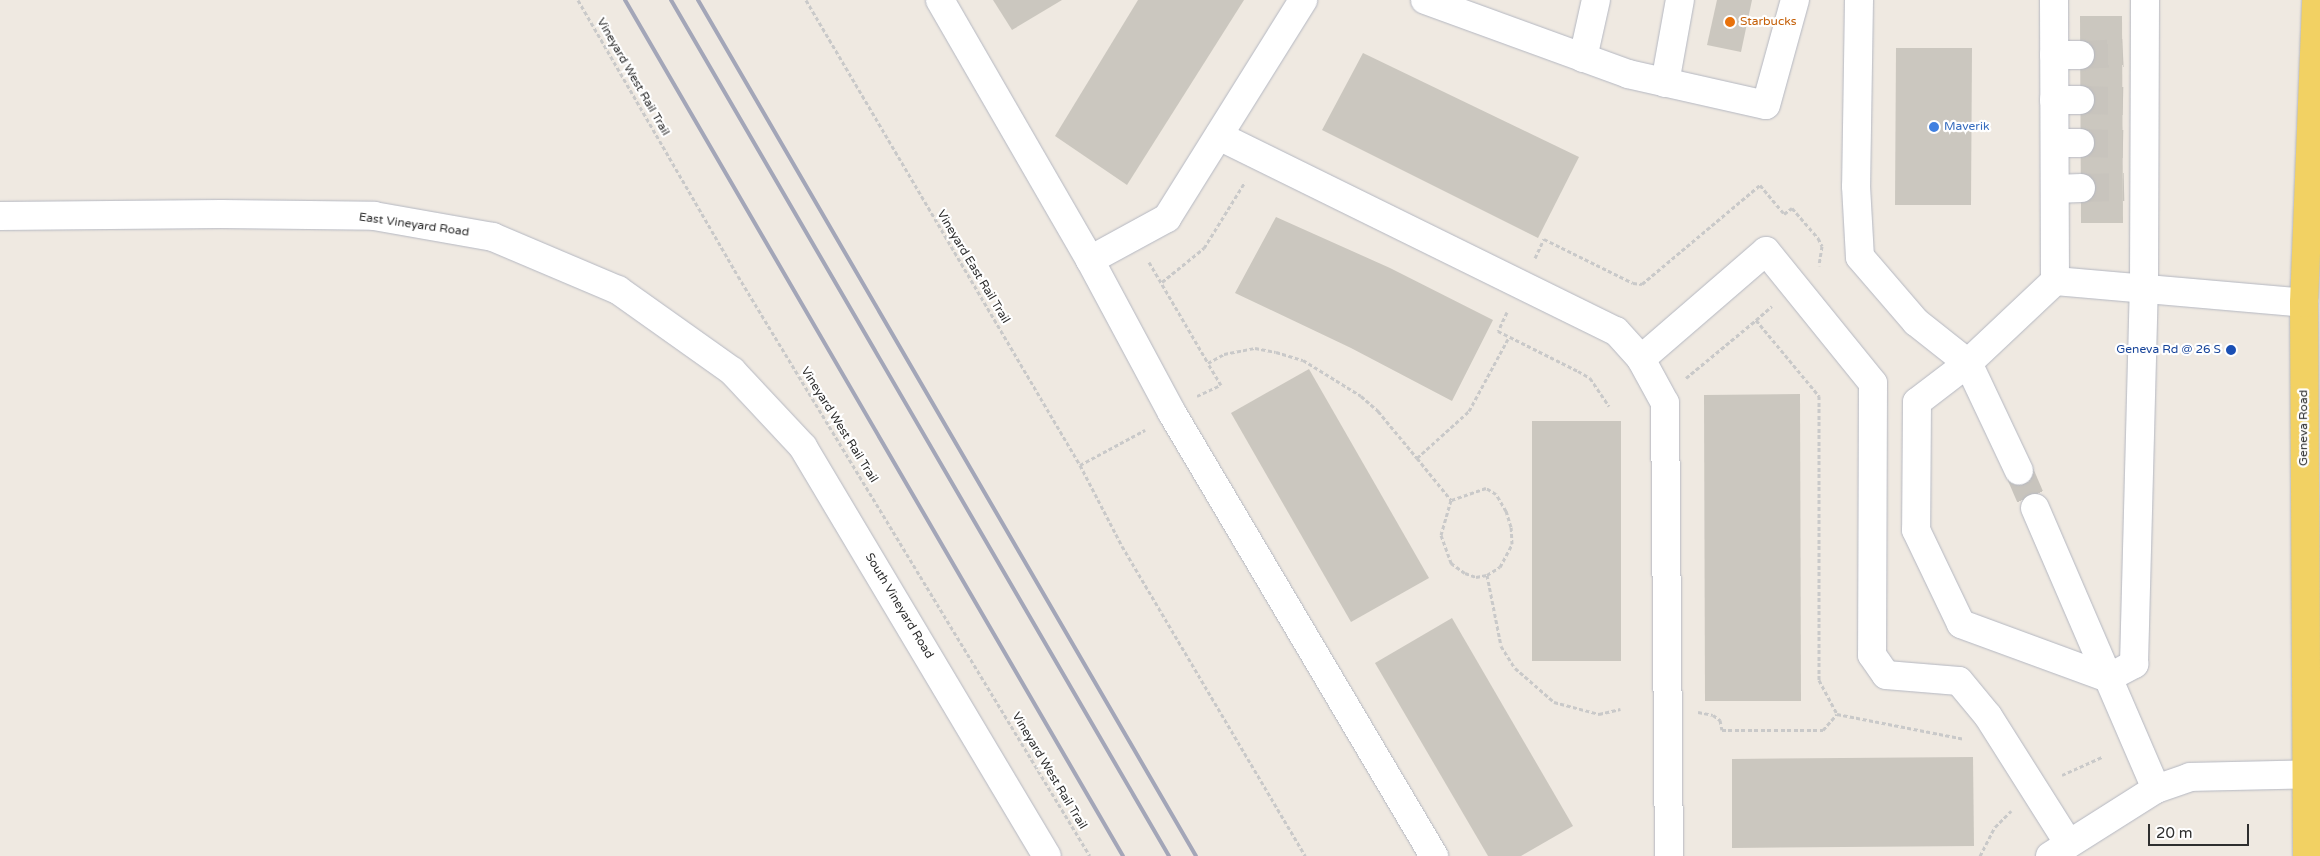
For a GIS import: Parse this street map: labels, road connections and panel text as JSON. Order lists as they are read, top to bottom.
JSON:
{
  "streets": {
    "main road": ["Geneva Road"],
    "street": ["East Vineyard Road", "South Vineyard Road"],
    "path": ["Vineyard West Rail Trail", "Vineyard East Rail Trail"]
  },
  "crossings": [
    ["East Vineyard Road", "South Vineyard Road"]
  ],
  "places": ["Starbucks", "Maverik", "Geneva Rd @ 26 S"],
  "scale_bar": "20 m"
}
